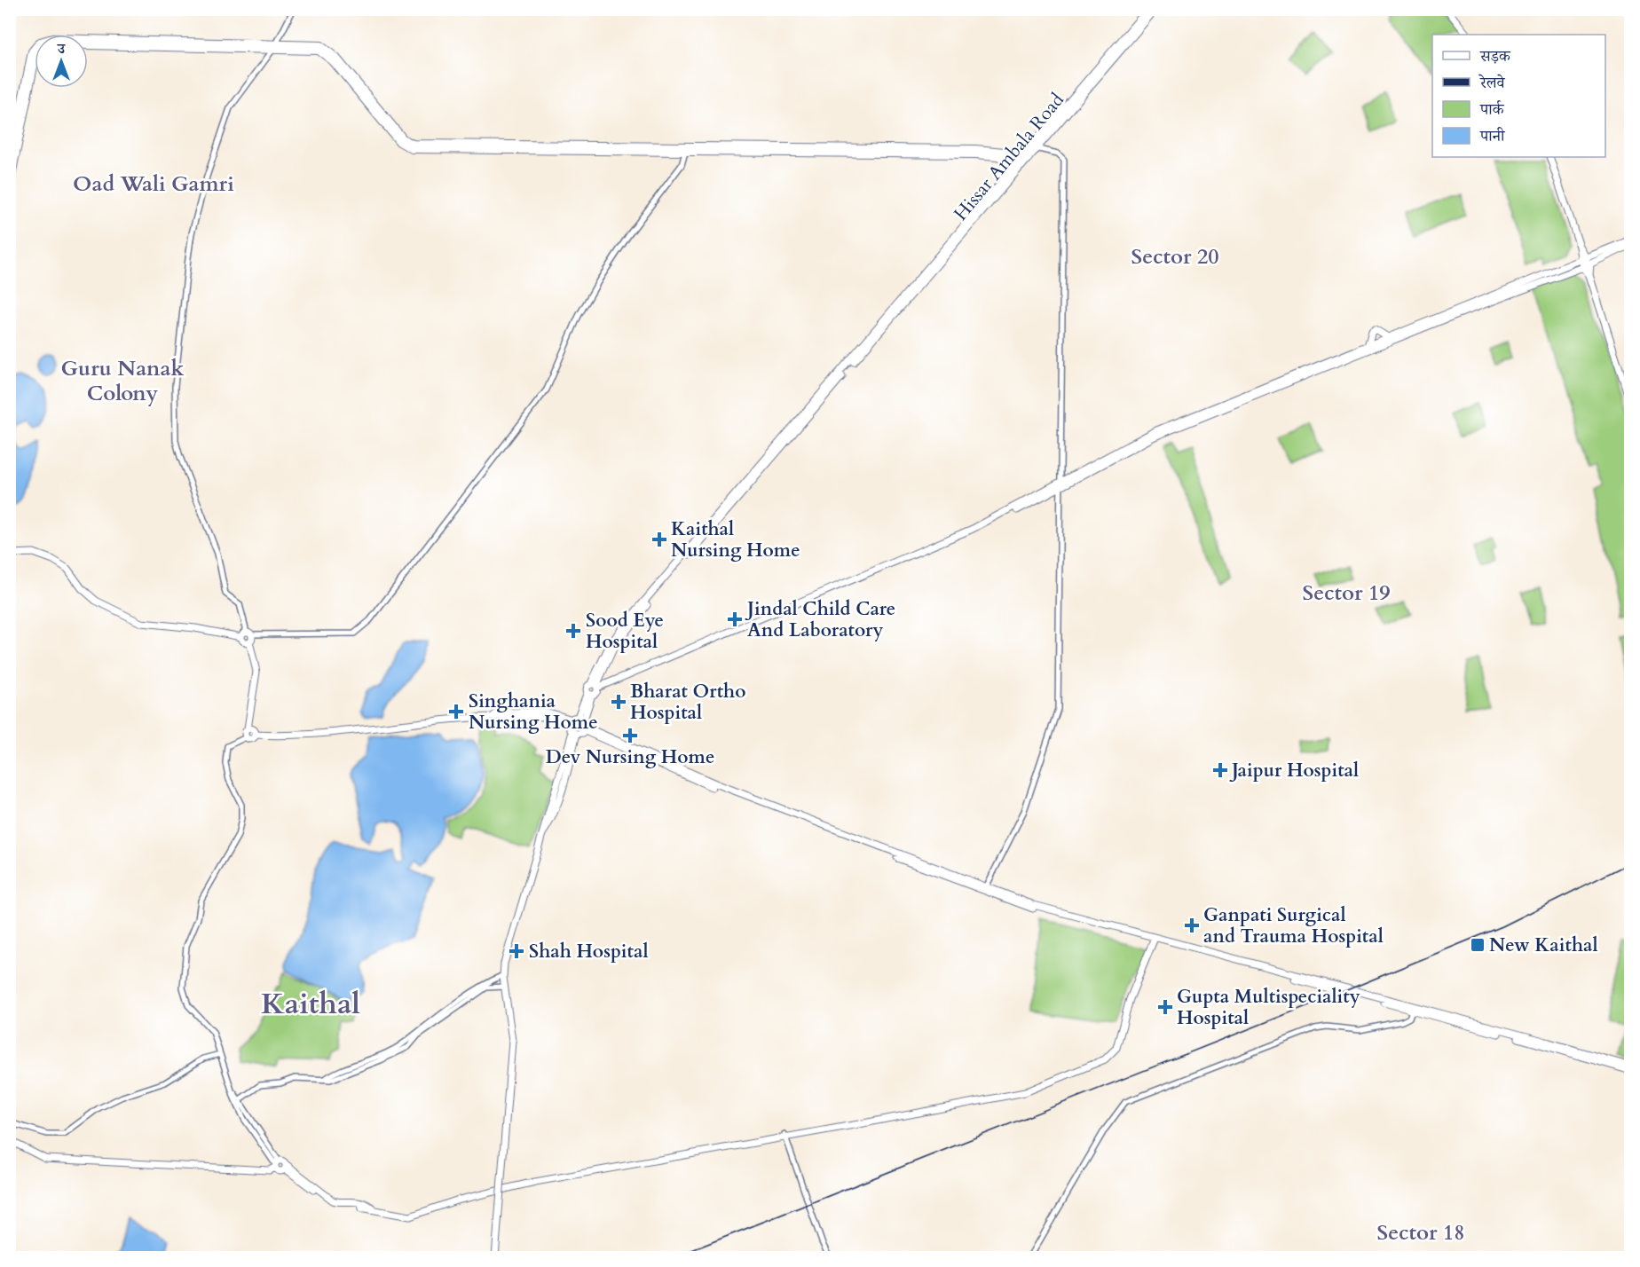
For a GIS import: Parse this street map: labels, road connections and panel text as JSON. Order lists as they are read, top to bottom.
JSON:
{
  "streets": {
    "highway": ["Hissar Ambala Road"]
  },
  "districts": [
    "Oad Wali Gamri",
    "Sector 20",
    "Guru Nanak Colony",
    "Sector 19",
    "Kaithal",
    "Sector 18"
  ],
  "places": {
    "health": [
      "Kaithal Nursing Home",
      "Jindal Child Care And Laboratory",
      "Sood Eye Hospital",
      "Bharat Ortho Hospital",
      "Singhania Nursing Home",
      "Dev Nursing Home",
      "Jaipur Hospital",
      "Ganpati Surgical and Trauma Hospital",
      "Shah Hospital",
      "Gupta Multispeciality Hospital"
    ],
    "transit": ["New Kaithal"]
  },
  "legend": [
    "सड़क",
    "रेलवे",
    "पार्क",
    "पानी"
  ],
  "north": "top"
}
